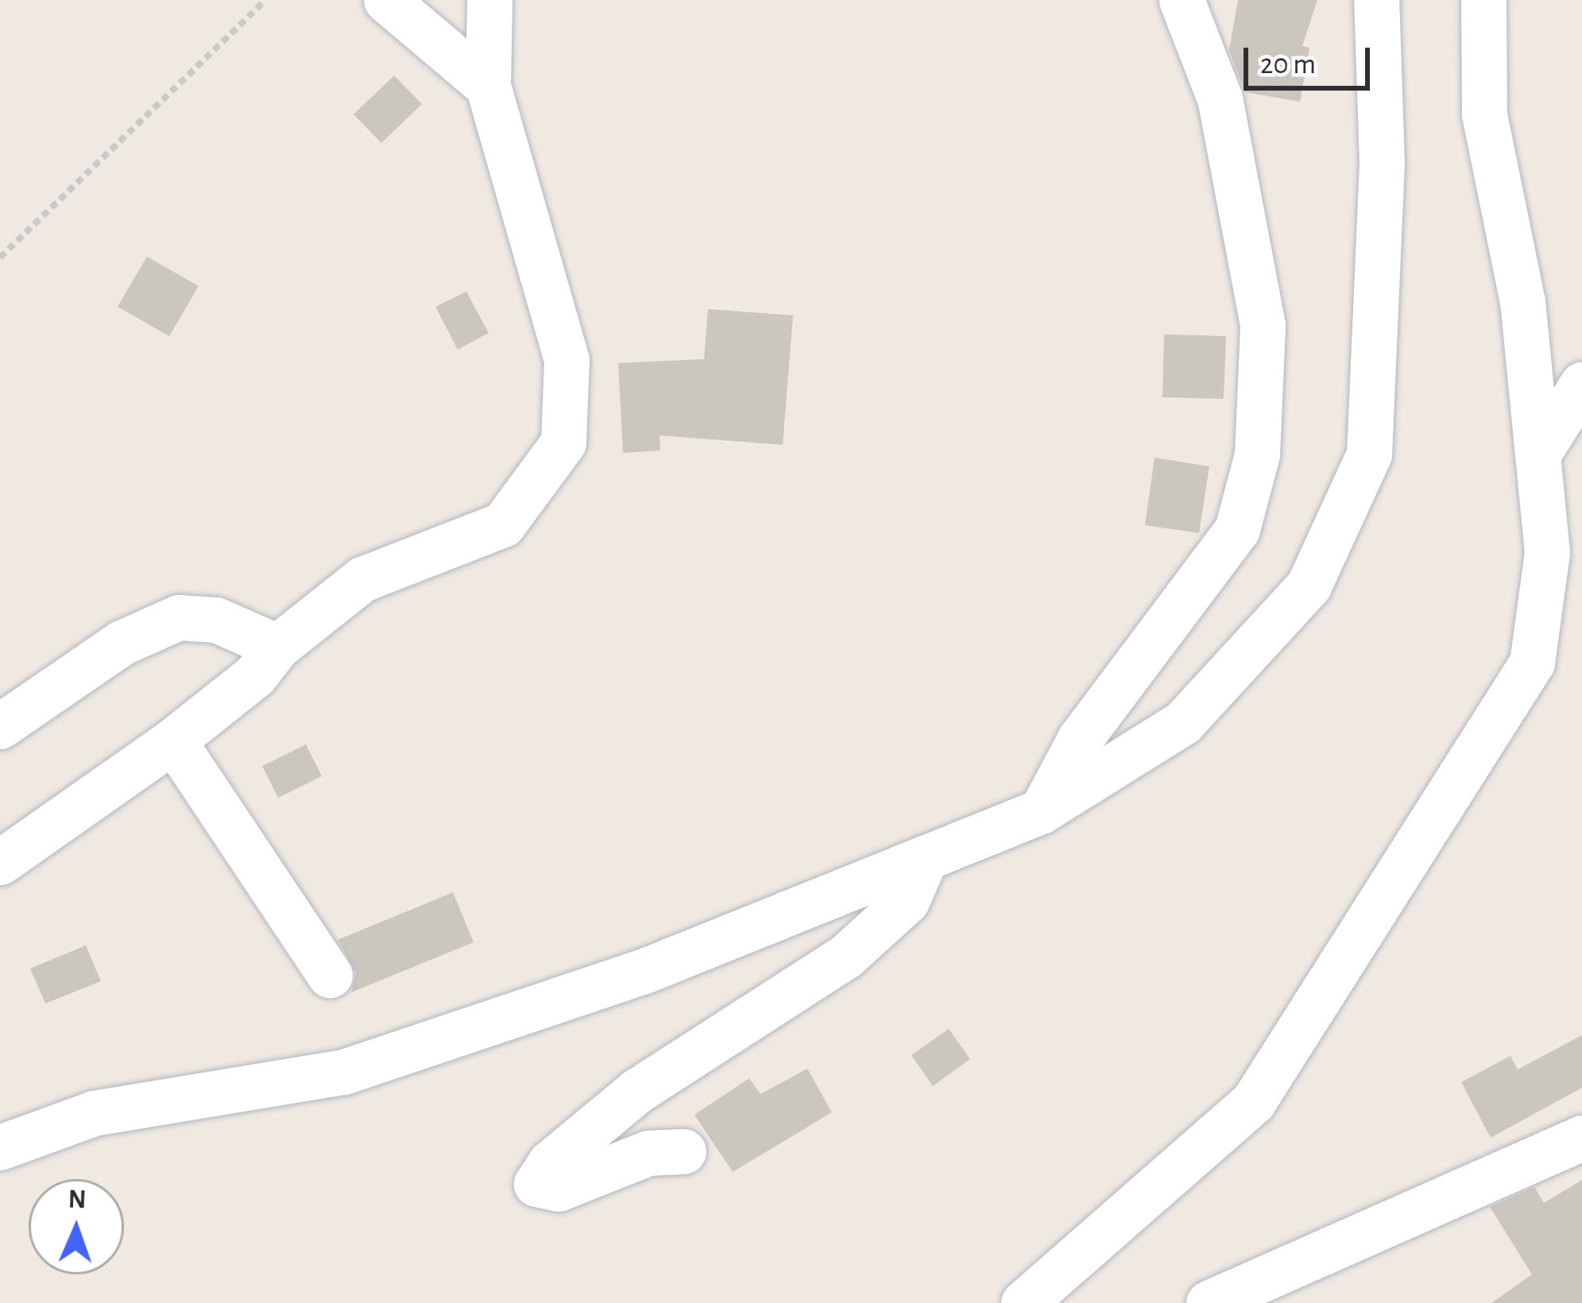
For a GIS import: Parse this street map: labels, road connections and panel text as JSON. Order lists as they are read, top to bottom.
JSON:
{
  "scale_bar": "20 m",
  "north": "top"
}
